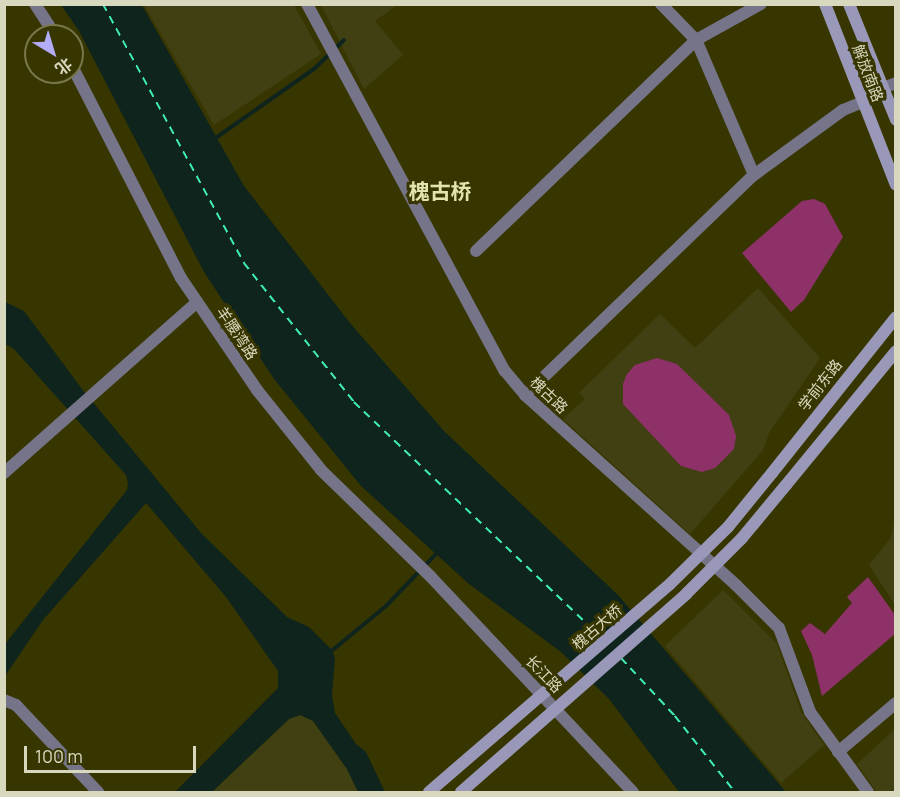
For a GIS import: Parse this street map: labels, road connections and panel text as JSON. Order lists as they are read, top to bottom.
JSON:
{
  "streets": {
    "main road": ["解放南路", "学前东路", "槐古大桥"],
    "street": ["羊腰湾路", "槐古路", "长江路"]
  },
  "crossings": [
    ["羊腰湾路", "长江路"],
    ["学前东路", "槐古大桥"]
  ],
  "districts": ["槐古桥"],
  "scale_bar": "100 m",
  "north": "bottom right"
}
